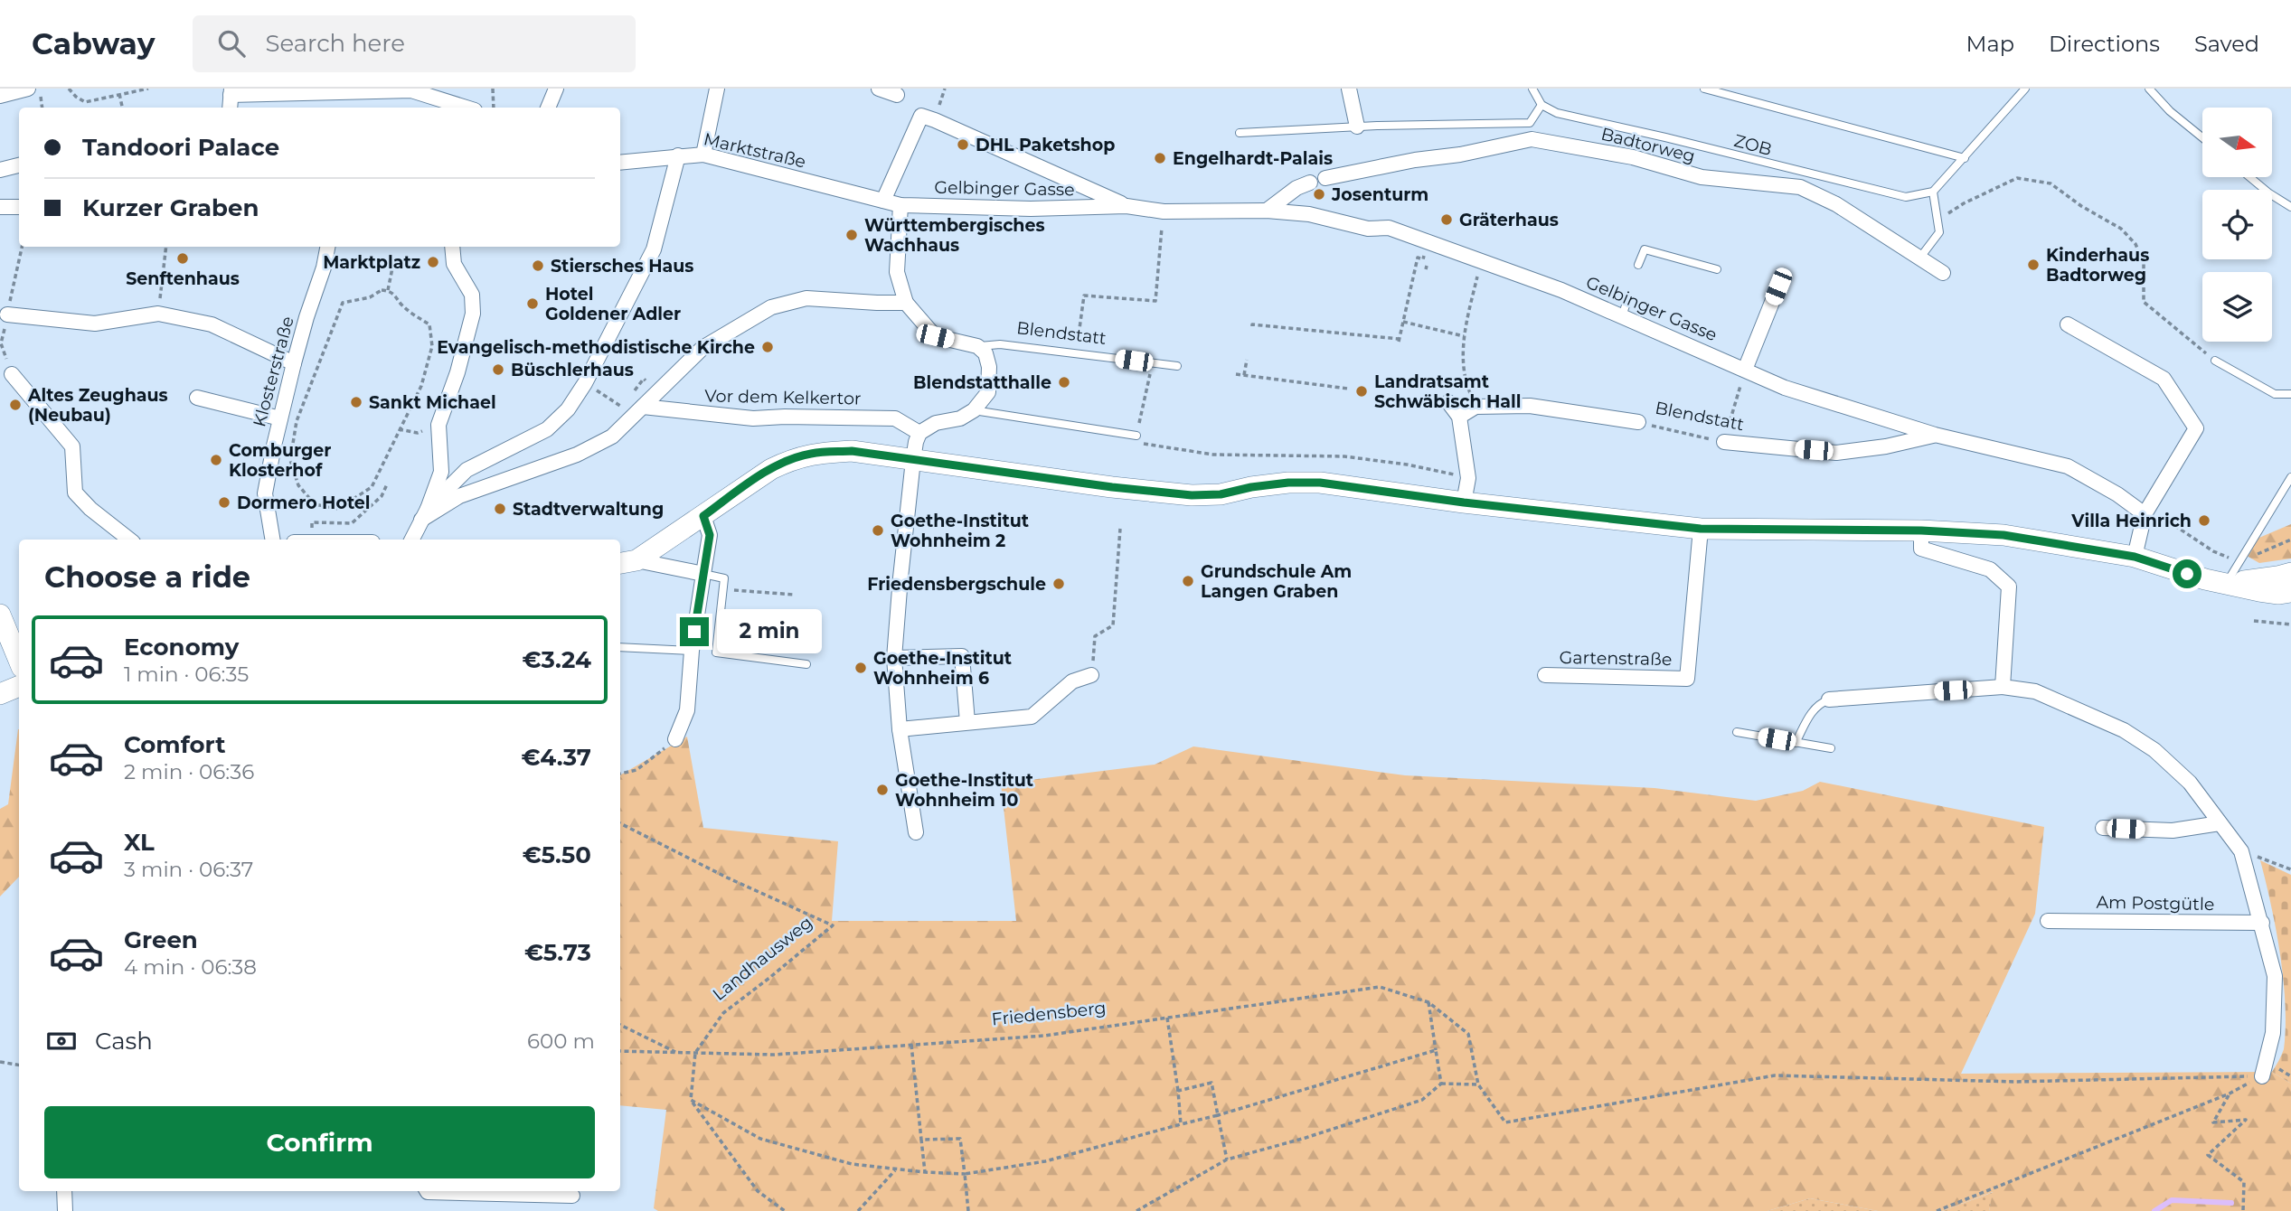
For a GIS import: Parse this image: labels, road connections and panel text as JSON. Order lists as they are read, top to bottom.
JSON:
{
  "streets": {
    "street": [
      "Badtorweg",
      "Marktstraße",
      "Gelbinger Gasse",
      "Blendstatt",
      "Klosterstraße",
      "Vor dem Kelkertor",
      "Gartenstraße",
      "Am Postgütle"
    ],
    "lane": ["ZOB"],
    "path": ["Landhausweg", "Friedensberg"]
  },
  "crossings": [
    ["Marktstraße", "Gelbinger Gasse"],
    ["Gelbinger Gasse", "Blendstatt"],
    ["Landhausweg", "Friedensberg"]
  ],
  "places": [
    "DHL Paketshop",
    "Engelhardt-Palais",
    "Josenturm",
    "Gräterhaus",
    "Württembergisches Wachhaus",
    "Senftenhaus",
    "Marktplatz",
    "Kinderhaus Badtorweg",
    "Stiersches Haus",
    "Hotel Goldener Adler",
    "Evangelisch-methodistische Kirche",
    "Büschlerhaus",
    "Blendstatthalle",
    "Landratsamt Schwäbisch Hall",
    "Sankt Michael",
    "Altes Zeughaus (Neubau)",
    "Comburger Klosterhof",
    "Dormero Hotel",
    "Stadtverwaltung",
    "Villa Heinrich",
    "Goethe-Institut Wohnheim 2",
    "Grundschule Am Langen Graben",
    "Friedensbergschule",
    "Goethe-Institut Wohnheim 6",
    "Goethe-Institut Wohnheim 10"
  ],
  "north": "right",
  "page": {
    "header": "Cabway",
    "search": "Search here",
    "nav": ["Map", "Directions", "Saved"],
    "banner": ["Tandoori Palace", "Kurzer Graben"],
    "heading": "Choose a ride",
    "bubble": "2 min",
    "list": [
      {
        "name": "Economy",
        "note": "1 min · 06:35",
        "value": "€3.24"
      },
      {
        "name": "Comfort",
        "note": "2 min · 06:36",
        "value": "€4.37"
      },
      {
        "name": "XL",
        "note": "3 min · 06:37",
        "value": "€5.50"
      },
      {
        "name": "Green",
        "note": "4 min · 06:38",
        "value": "€5.73"
      }
    ],
    "pay": ["Cash", "600 m"],
    "buttons": "Confirm"
  }
}
